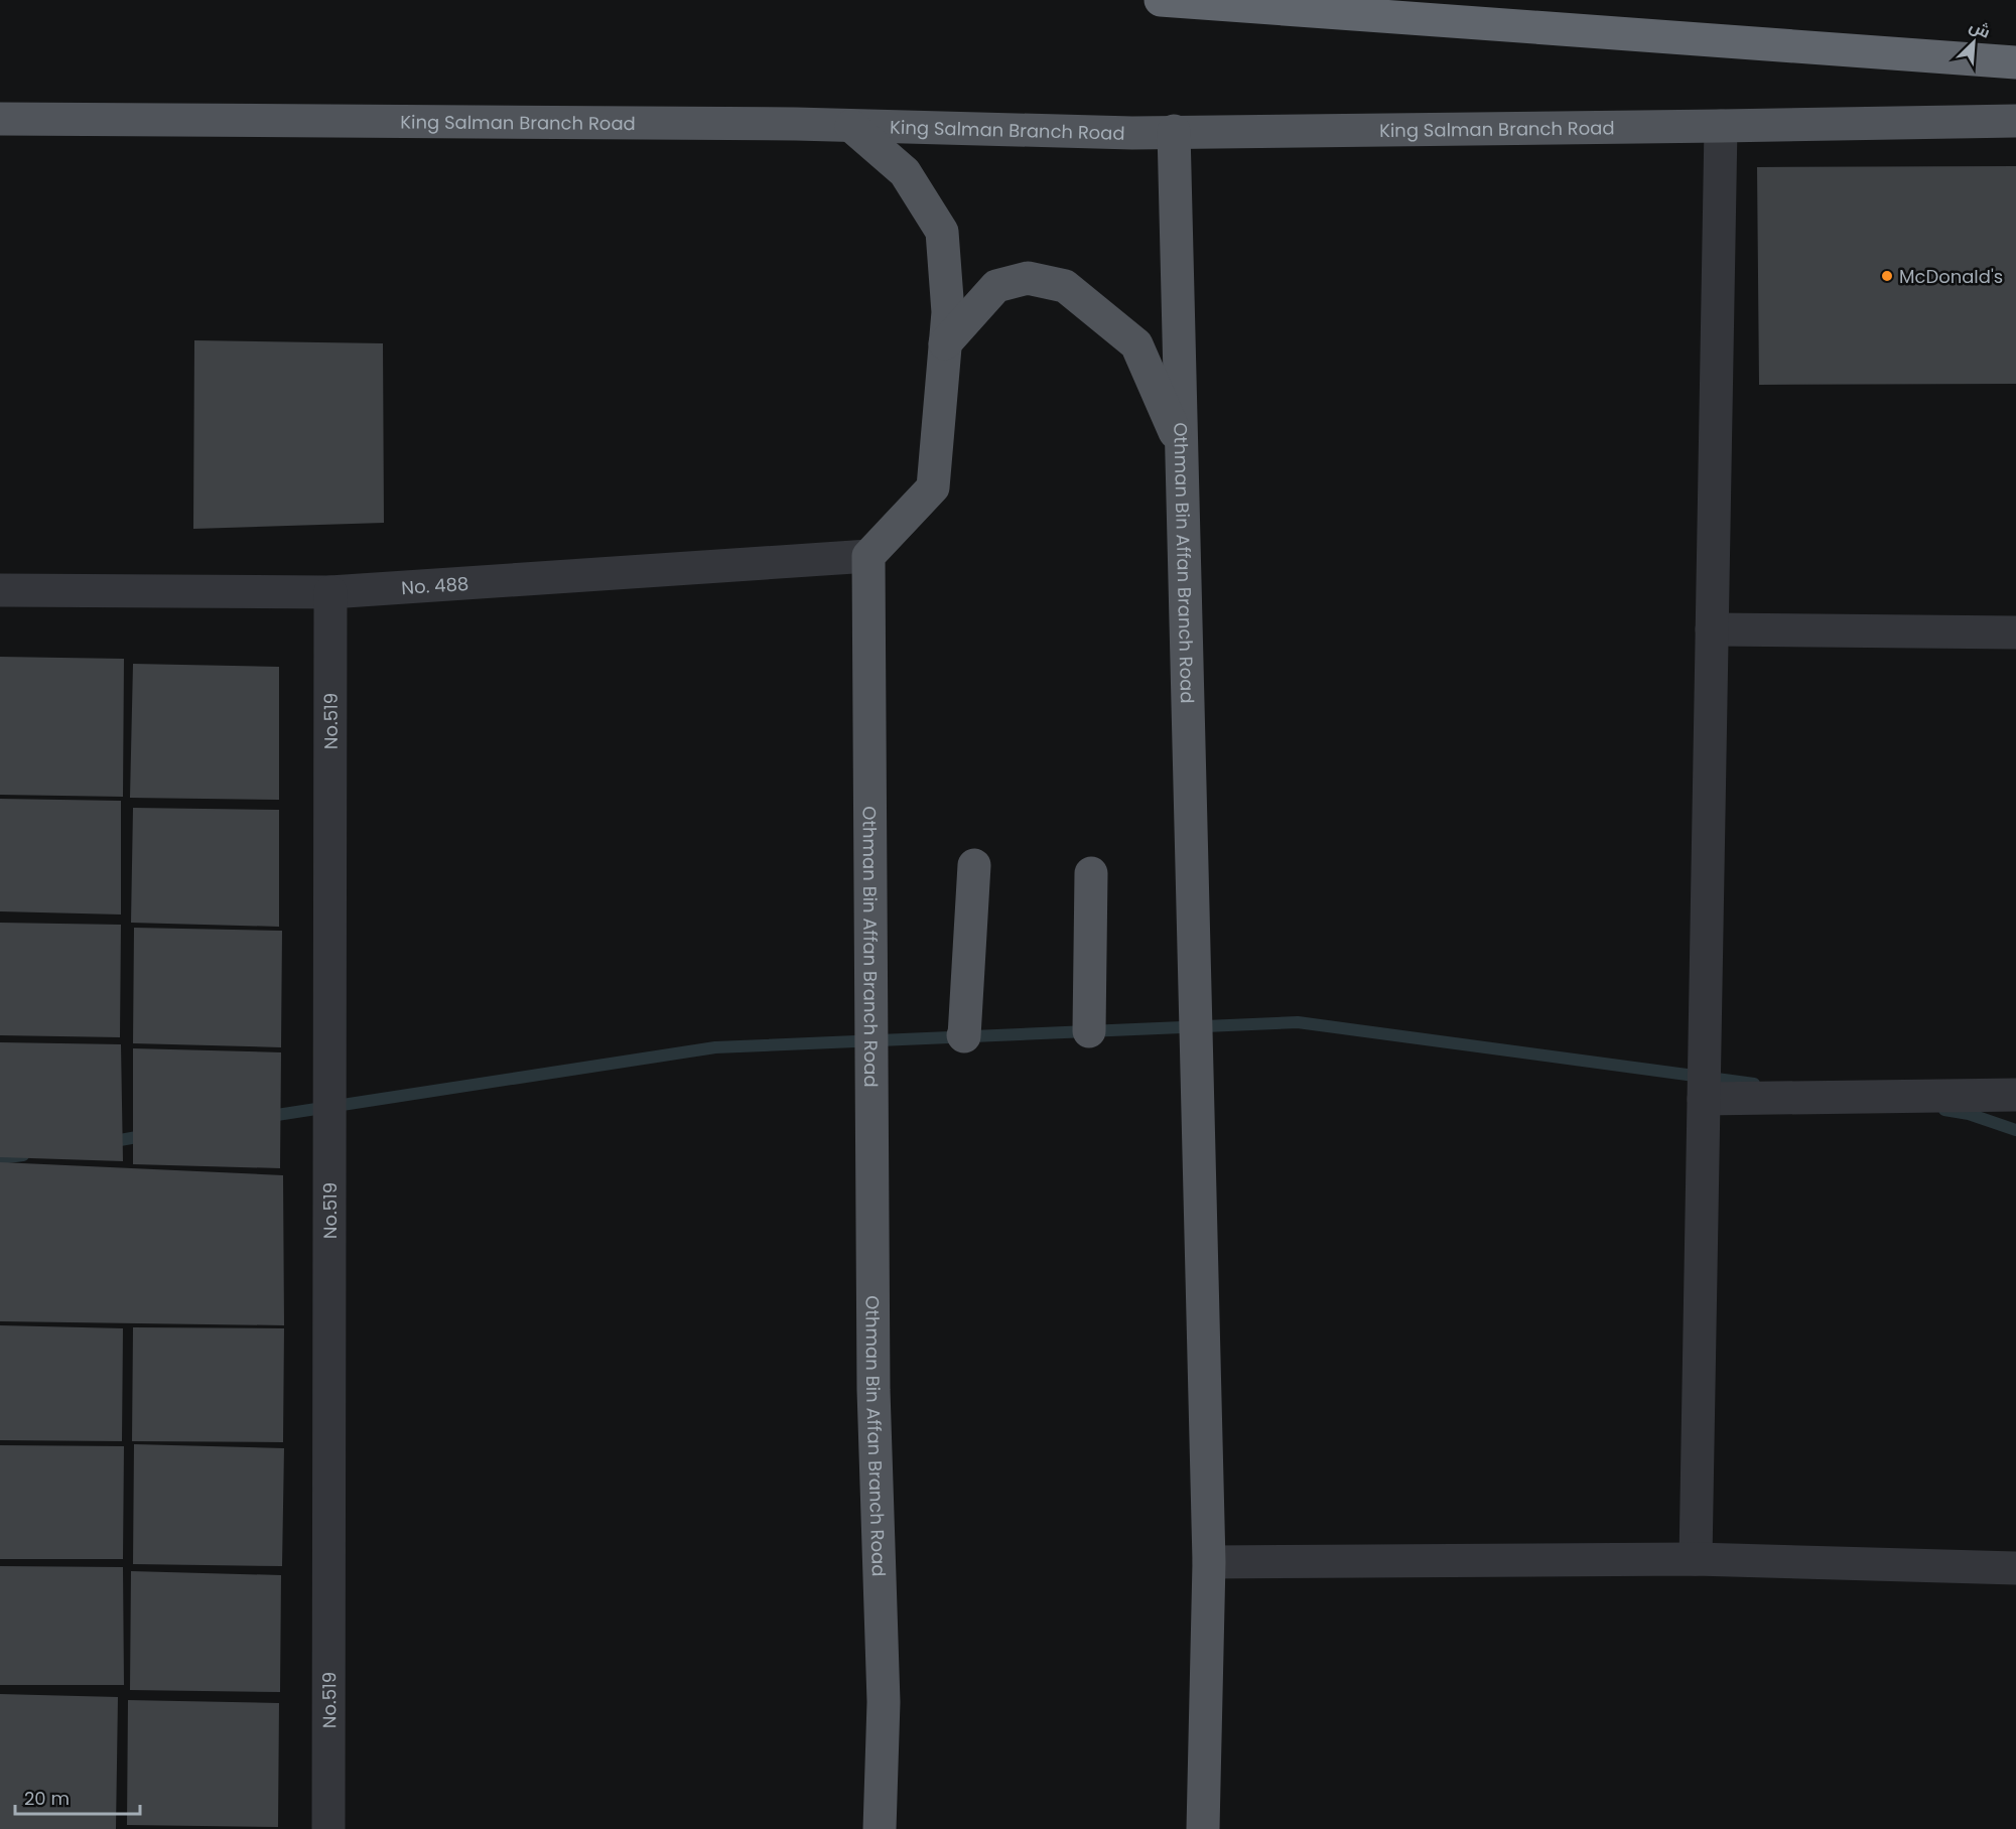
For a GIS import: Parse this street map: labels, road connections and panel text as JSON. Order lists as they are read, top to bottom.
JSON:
{
  "streets": {
    "main road": ["King Salman Branch Road", "Othman Bin Affan Branch Road"],
    "street": ["No. 488", "No.519"]
  },
  "crossings": [
    ["King Salman Branch Road", "Othman Bin Affan Branch Road"],
    ["Othman Bin Affan Branch Road", "No. 488"],
    ["No. 488", "No.519"]
  ],
  "places": ["McDonald's"],
  "scale_bar": "20 m",
  "north": "top right"
}
